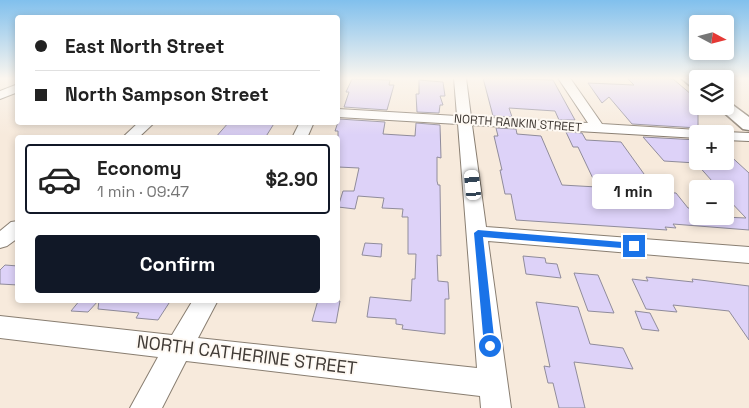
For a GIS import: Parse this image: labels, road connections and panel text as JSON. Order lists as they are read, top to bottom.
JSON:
{
  "streets": {
    "street": ["NORTH RANKIN STREET", "NORTH CATHERINE STREET"]
  },
  "north": "right",
  "page": {
    "map_buttons": ["+", "−"],
    "banner": ["East North Street", "North Sampson Street"],
    "list": [
      {
        "name": "Economy",
        "note": "1 min · 09:47",
        "value": "$2.90"
      }
    ],
    "bubble": "1 min",
    "buttons": "Confirm"
  }
}
